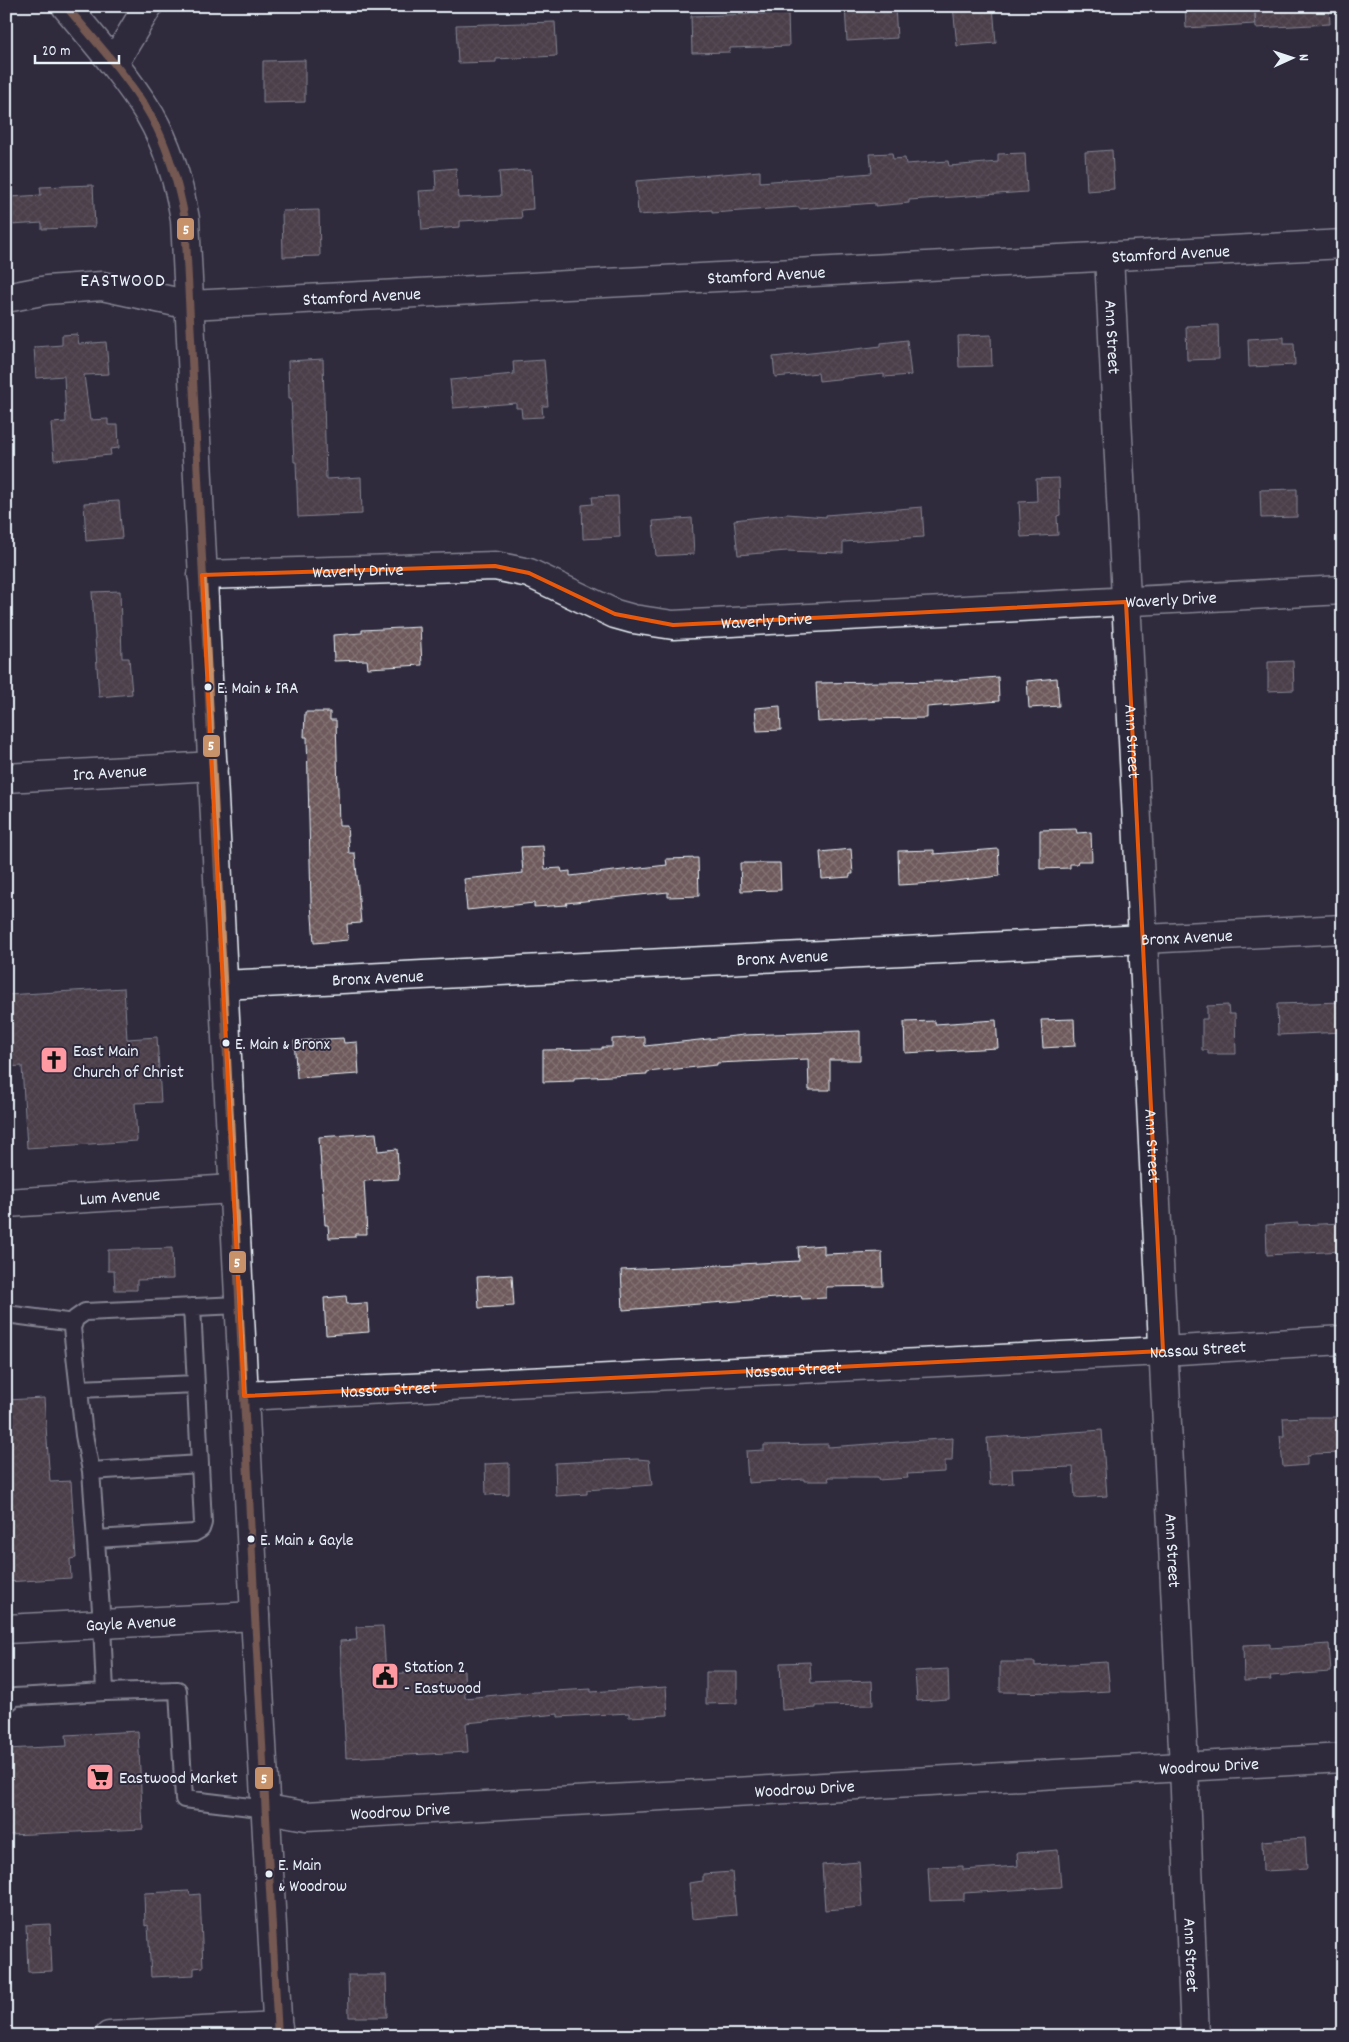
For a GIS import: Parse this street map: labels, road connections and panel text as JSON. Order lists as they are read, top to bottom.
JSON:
{
  "streets": {
    "street": [
      "Stamford Avenue",
      "Ann Street",
      "Waverly Drive",
      "Ira Avenue",
      "Bronx Avenue",
      "Lum Avenue",
      "Nassau Street",
      "Gayle Avenue",
      "Woodrow Drive"
    ]
  },
  "crossings": [
    ["Stamford Avenue", "Ann Street"],
    ["Ann Street", "Waverly Drive"],
    ["Ann Street", "Bronx Avenue"],
    ["Ann Street", "Nassau Street"],
    ["Ann Street", "Woodrow Drive"]
  ],
  "districts": ["EASTWOOD"],
  "places": {
    "other": [
      "E. Main & IRA",
      "E. Main & Bronx",
      "E. Main & Gayle",
      "E. Main & Woodrow"
    ],
    "church": ["East Main Church of Christ"],
    "public building": ["Station 2 - Eastwood"],
    "supermarket": ["Eastwood Market"]
  },
  "lines": ["transit line 5"],
  "scale_bar": "20 m",
  "north": "right"
}
